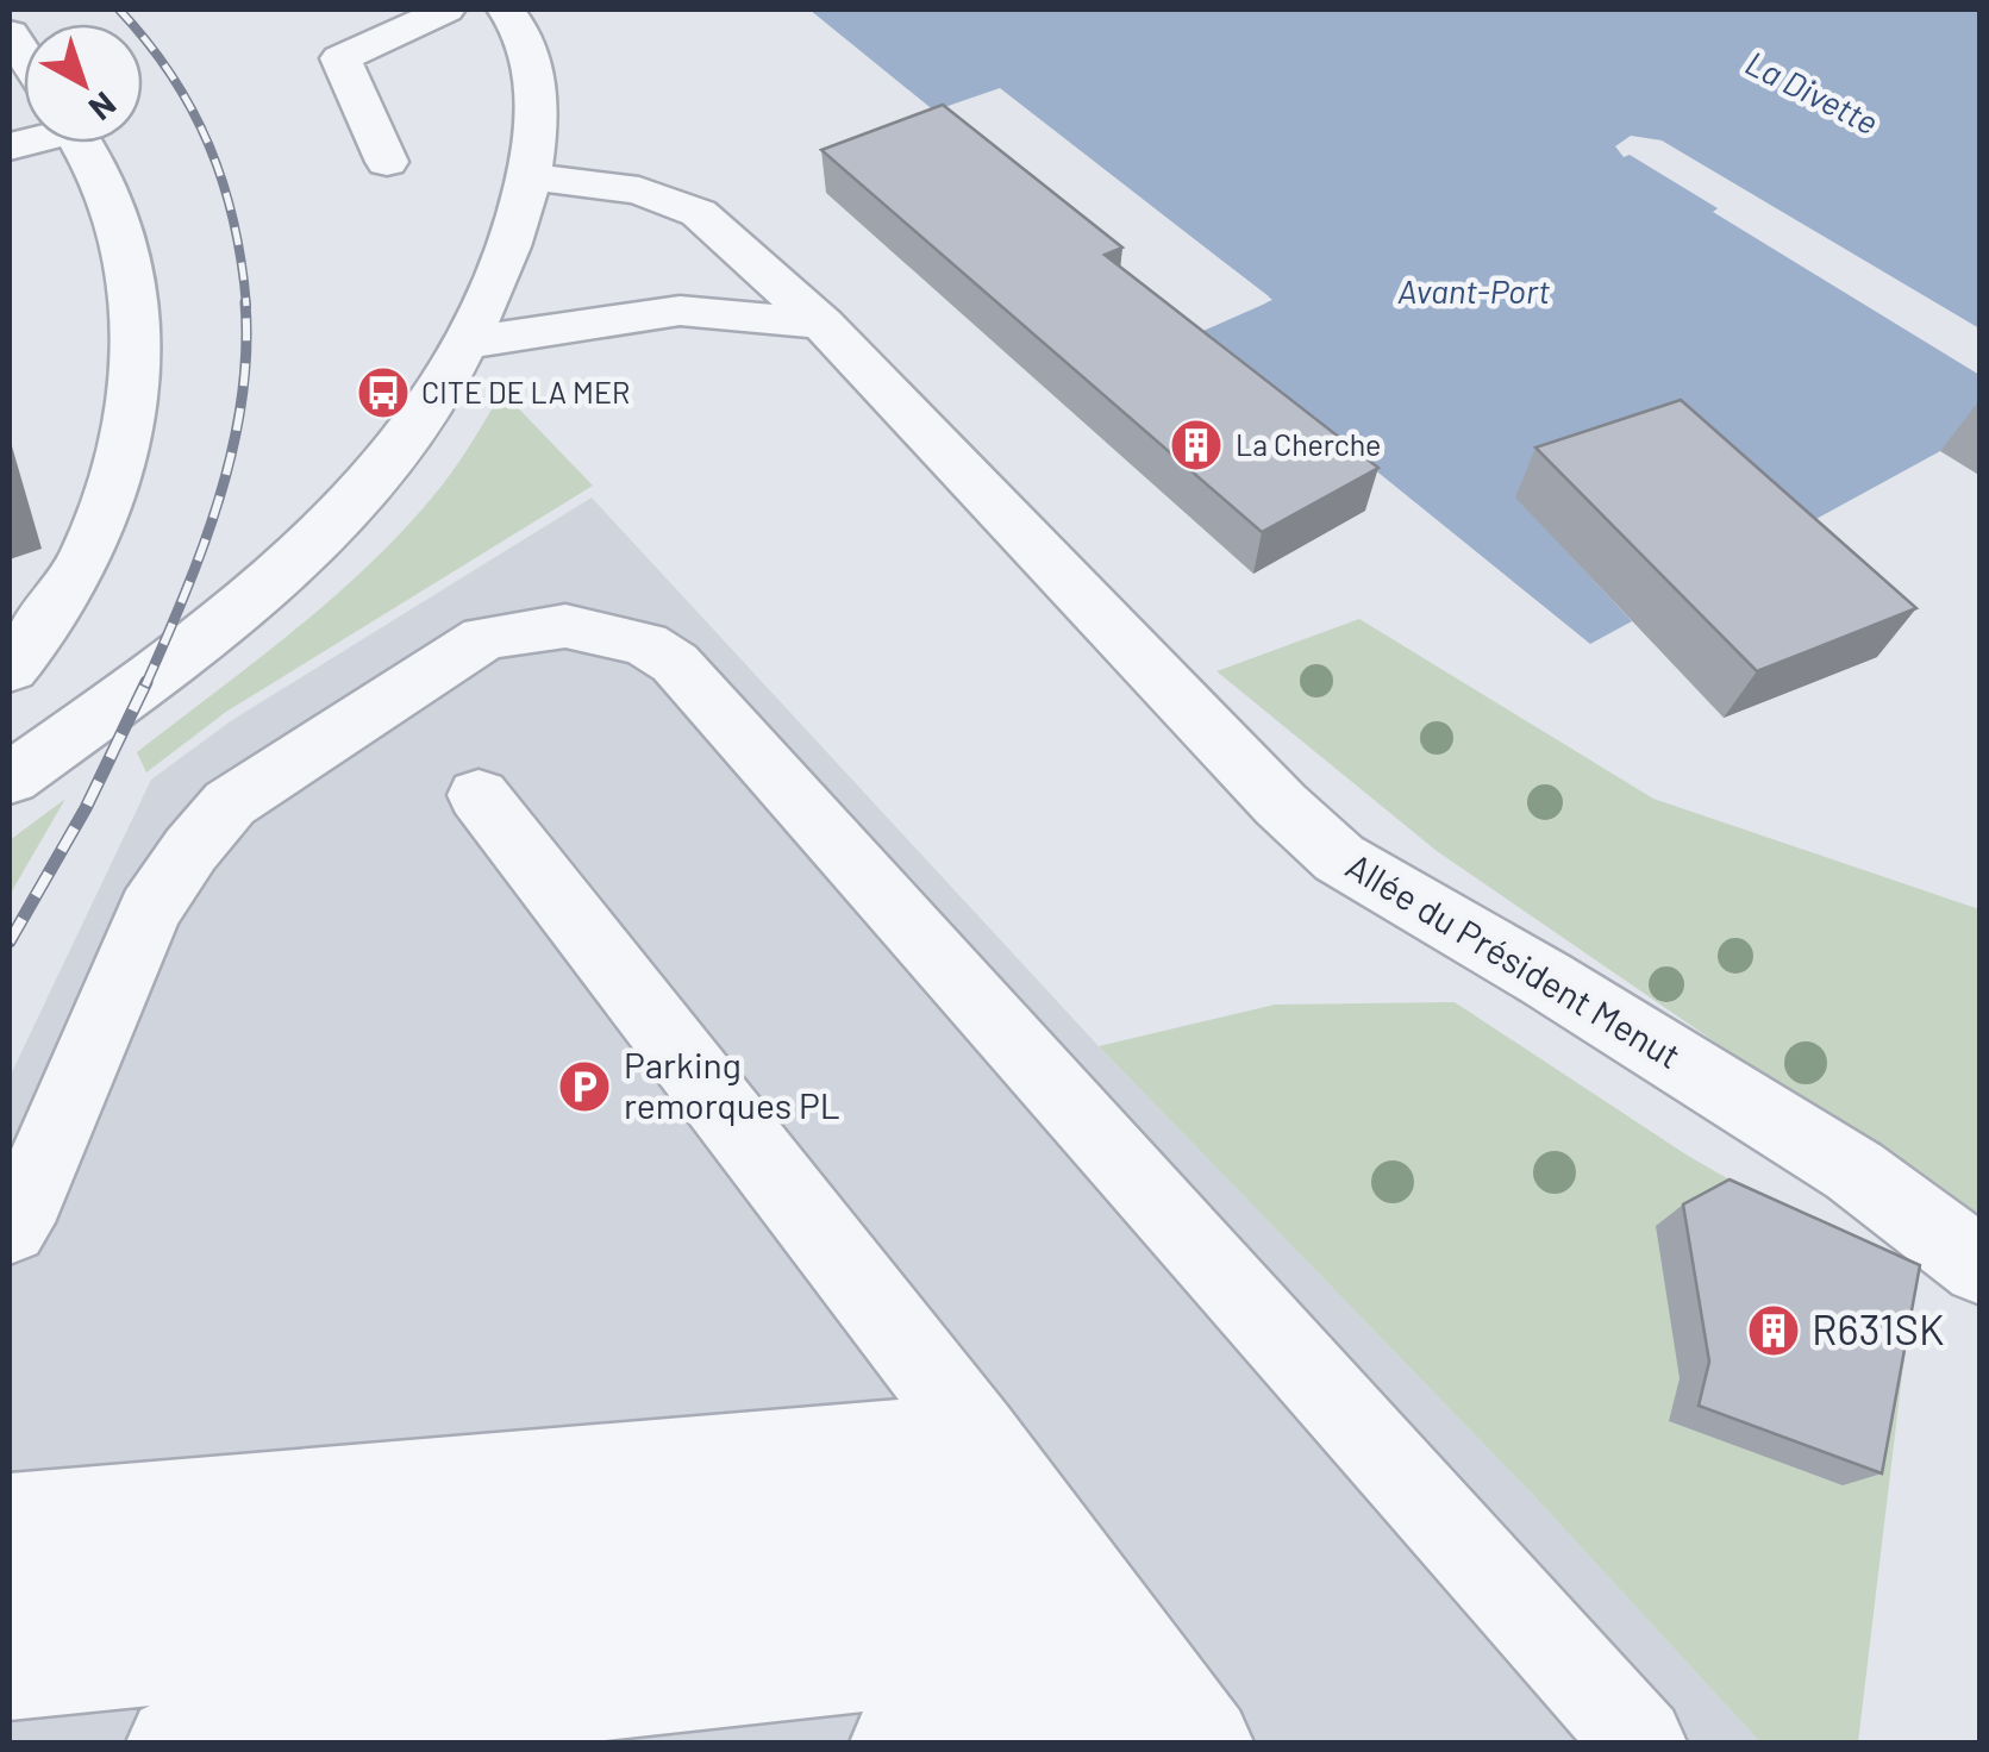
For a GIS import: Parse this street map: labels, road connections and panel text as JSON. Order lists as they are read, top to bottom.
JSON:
{
  "streets": {
    "street": ["Allée du Président Menut"]
  },
  "water": ["La Divette", "Avant-Port"],
  "places": {
    "bus stop": ["CITE DE LA MER"],
    "building": ["La Cherche", "R631SK"],
    "parking": ["Parking remorques PL"]
  },
  "north": "bottom right"
}
